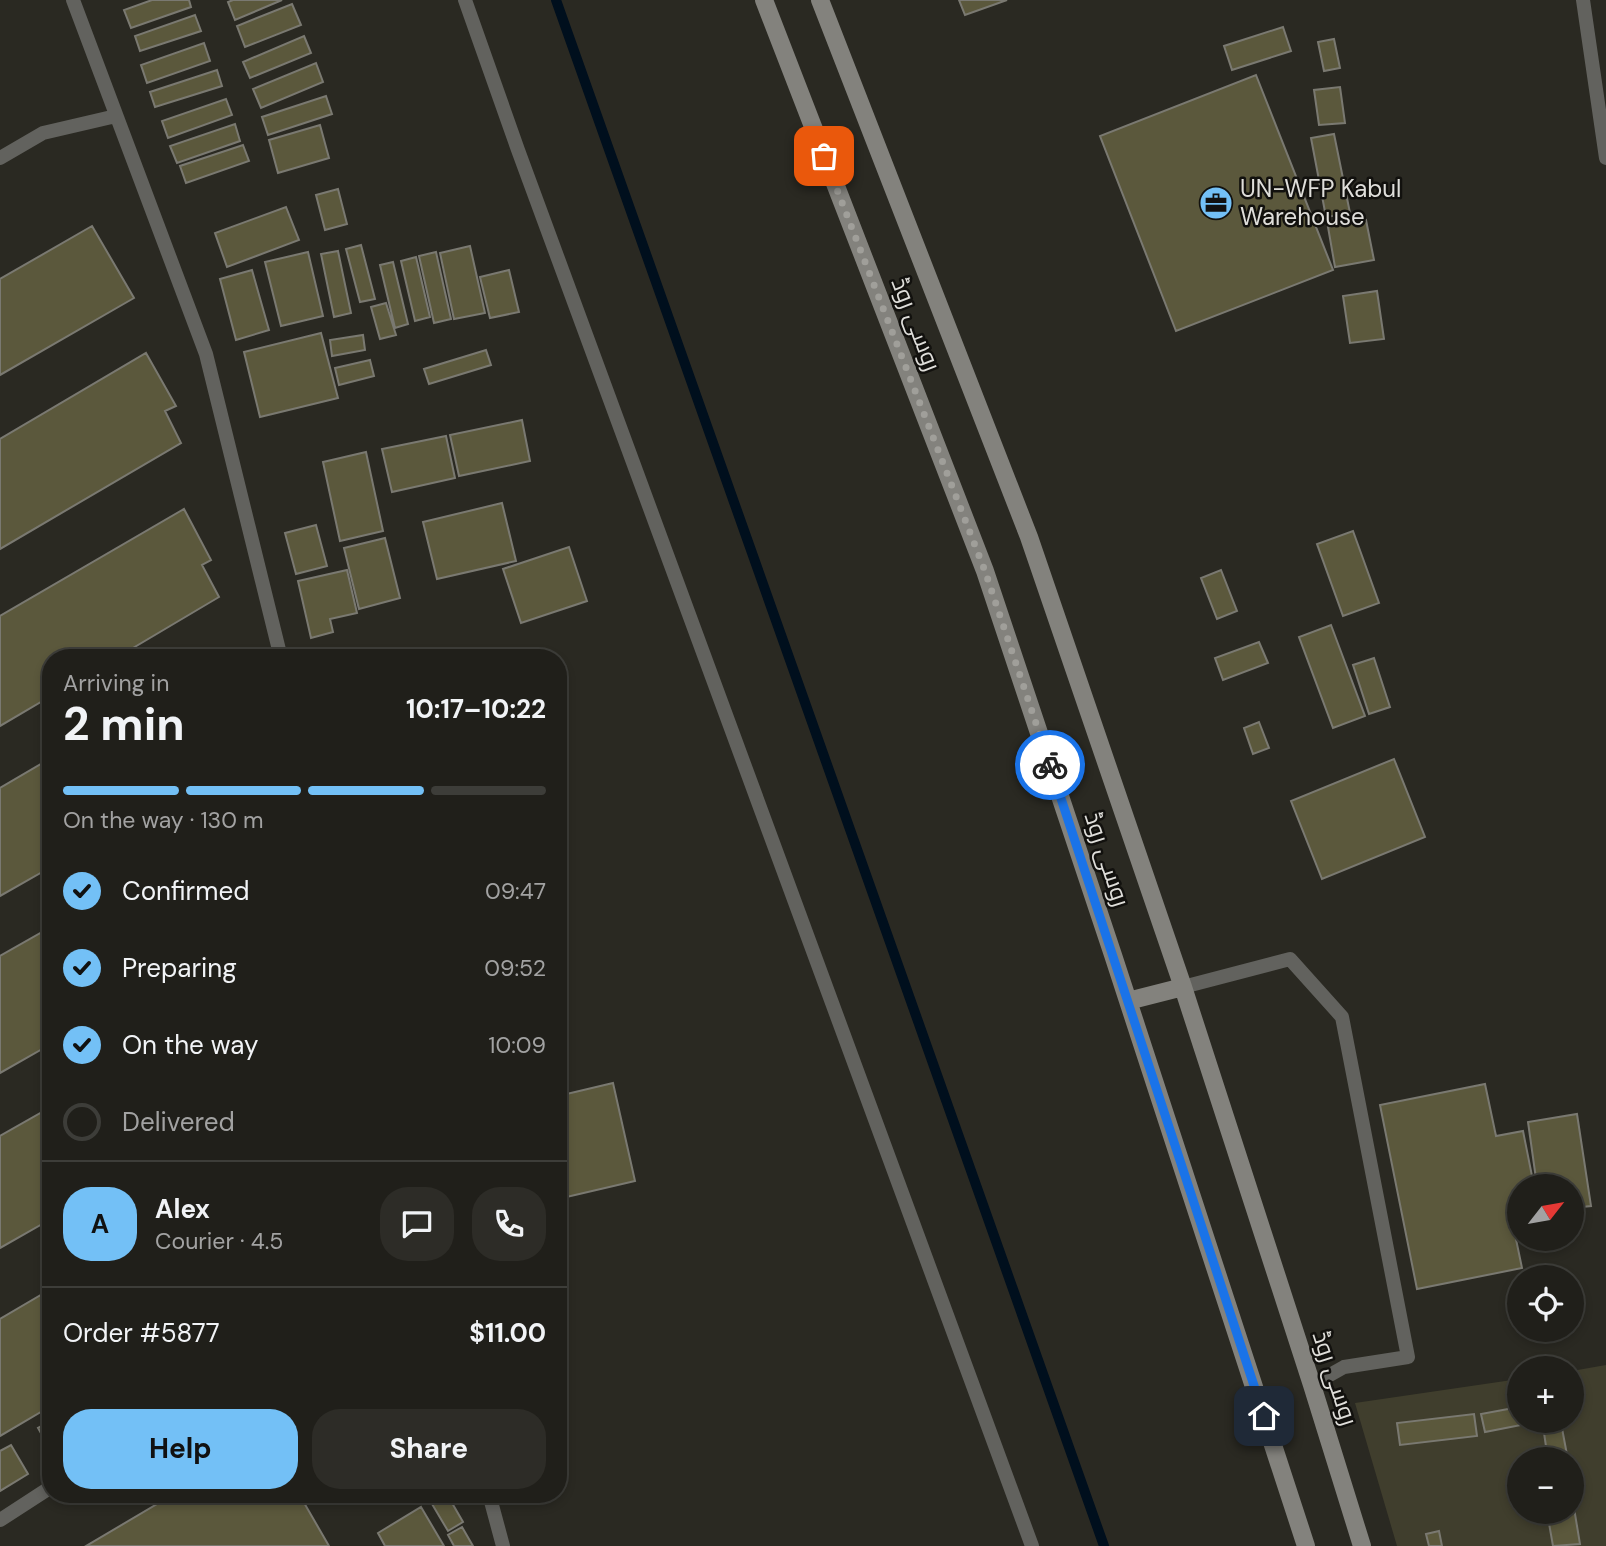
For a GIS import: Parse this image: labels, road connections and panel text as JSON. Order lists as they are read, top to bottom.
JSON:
{
  "streets": {
    "main road": ["روسی روڈ"]
  },
  "places": {
    "office": ["UN-WFP Kabul Warehouse"]
  },
  "north": "top right",
  "page": {
    "heading": ["2 min", "Arriving in", "10:17–10:22"],
    "panel": [
      "Alex",
      "Courier · 4.5",
      "Order #5877",
      "$11.00"
    ],
    "bar": "On the way · 130 m",
    "list": [
      ["Confirmed", "09:47"],
      ["Preparing", "09:52"],
      ["On the way", "10:09"],
      "Delivered"
    ],
    "map_buttons": ["+", "−"],
    "round": "A",
    "buttons": ["Help", "Share"]
  }
}
